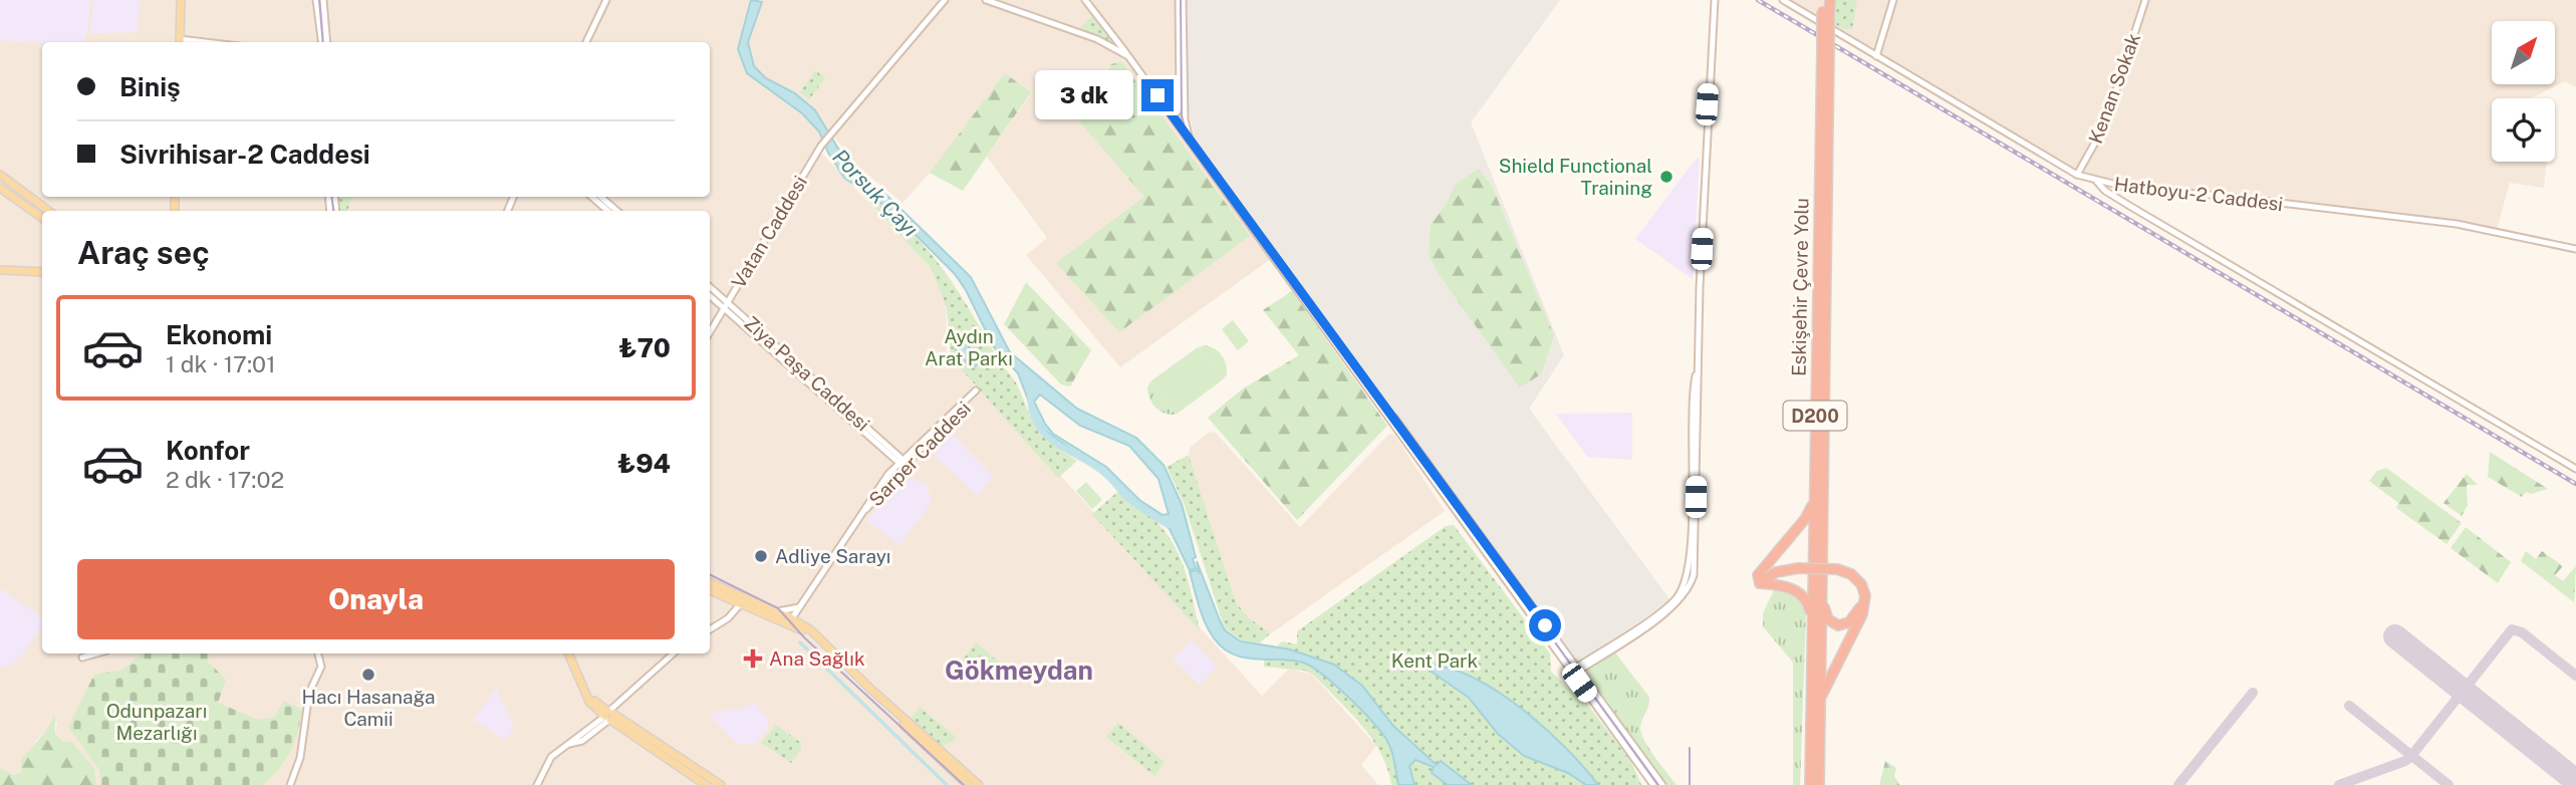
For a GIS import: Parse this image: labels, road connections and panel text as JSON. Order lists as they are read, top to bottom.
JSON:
{
  "streets": {
    "highway": ["Eskişehir Çevre Yolu", "D200"],
    "main road": [
      "Kenan Sokak",
      "Hatboyu-2 Caddesi",
      "Vatan Caddesi",
      "Ziya Paşa Caddesi",
      "Sarper Caddesi"
    ]
  },
  "crossings": [
    ["Kenan Sokak", "Hatboyu-2 Caddesi"],
    ["Vatan Caddesi", "Ziya Paşa Caddesi"],
    ["Ziya Paşa Caddesi", "Sarper Caddesi"]
  ],
  "districts": ["Gökmeydan"],
  "water": ["Porsuk Çayı"],
  "parks": ["Aydın Arat Parkı", "Kent Park", "Odunpazarı Mezarlığı"],
  "places": {
    "other": ["Shield Functional Training", "Adliye Sarayı", "Hacı Hasanağa Camii"],
    "health": ["Ana Sağlık"]
  },
  "north": "top right",
  "page": {
    "banner": ["Biniş", "Sivrihisar-2 Caddesi"],
    "bubble": "3 dk",
    "heading": "Araç seç",
    "list": [
      {
        "name": "Ekonomi",
        "note": "1 dk · 17:01",
        "value": "₺70"
      },
      {
        "name": "Konfor",
        "note": "2 dk · 17:02",
        "value": "₺94"
      }
    ],
    "buttons": "Onayla"
  }
}
